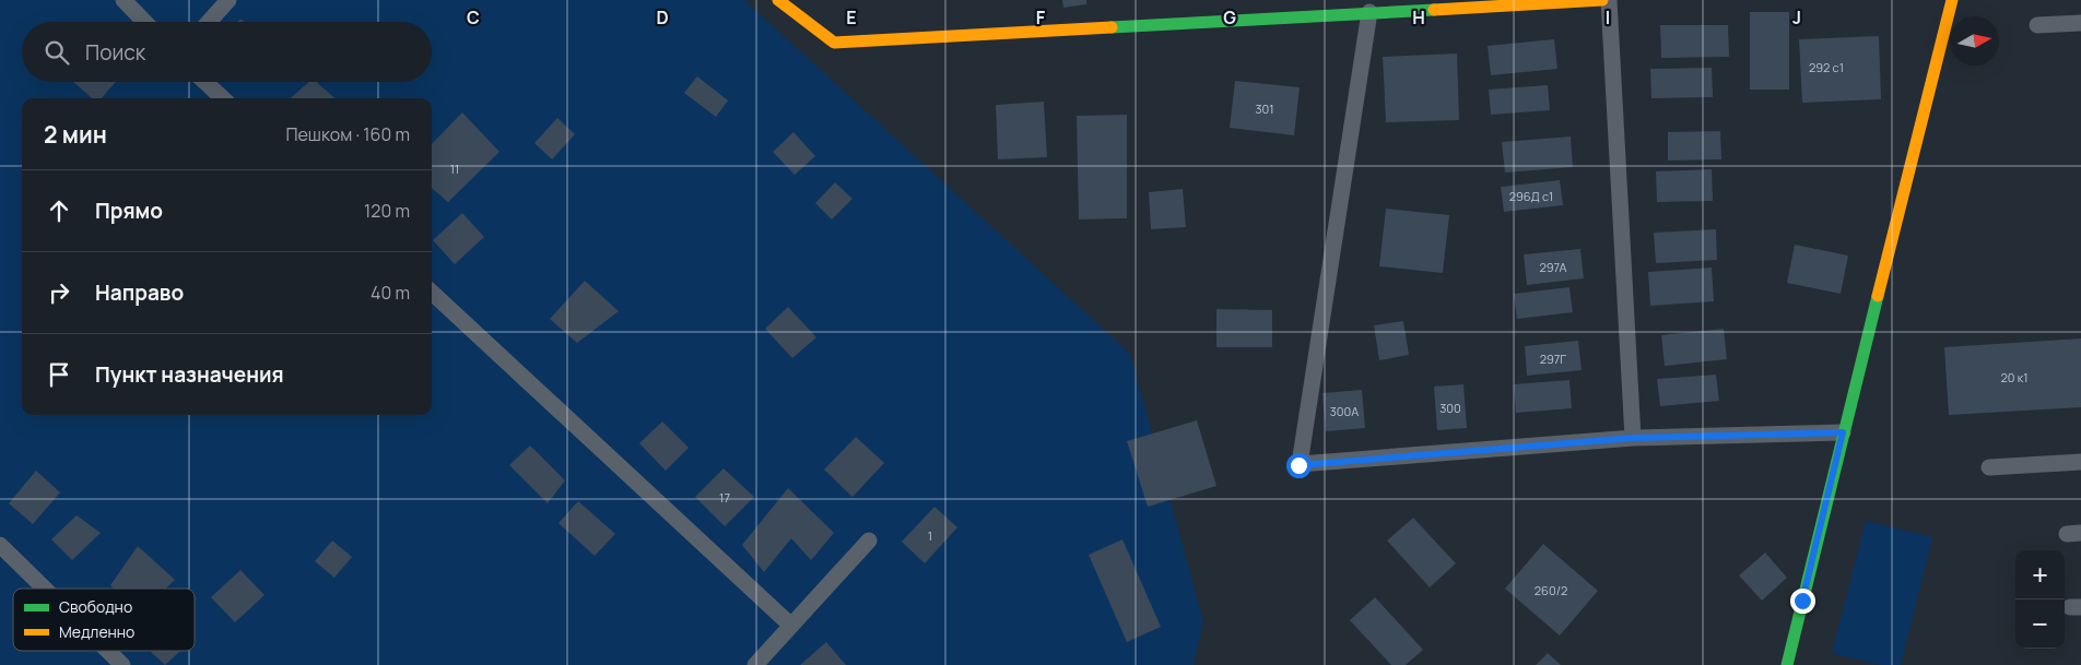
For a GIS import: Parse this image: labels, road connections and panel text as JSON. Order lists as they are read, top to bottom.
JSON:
{
  "house_numbers": [
    "292 с1",
    "301",
    "11",
    "296Д с1",
    "297А",
    "297Г",
    "20 к1",
    "300",
    "300А",
    "17",
    "1",
    "260/2"
  ],
  "legend": ["Свободно", "Медленно"],
  "north": "right",
  "page": {
    "search": "Поиск",
    "heading": ["2 мин", "Пешком · 160 m"],
    "list": [
      ["Прямо", "120 m"],
      ["Направо", "40 m"],
      "Пункт назначения"
    ],
    "map_buttons": ["+", "−"]
  },
  "grid": {
    "columns": [
      "C",
      "D",
      "E",
      "F",
      "G",
      "H",
      "I",
      "J"
    ]
  }
}
